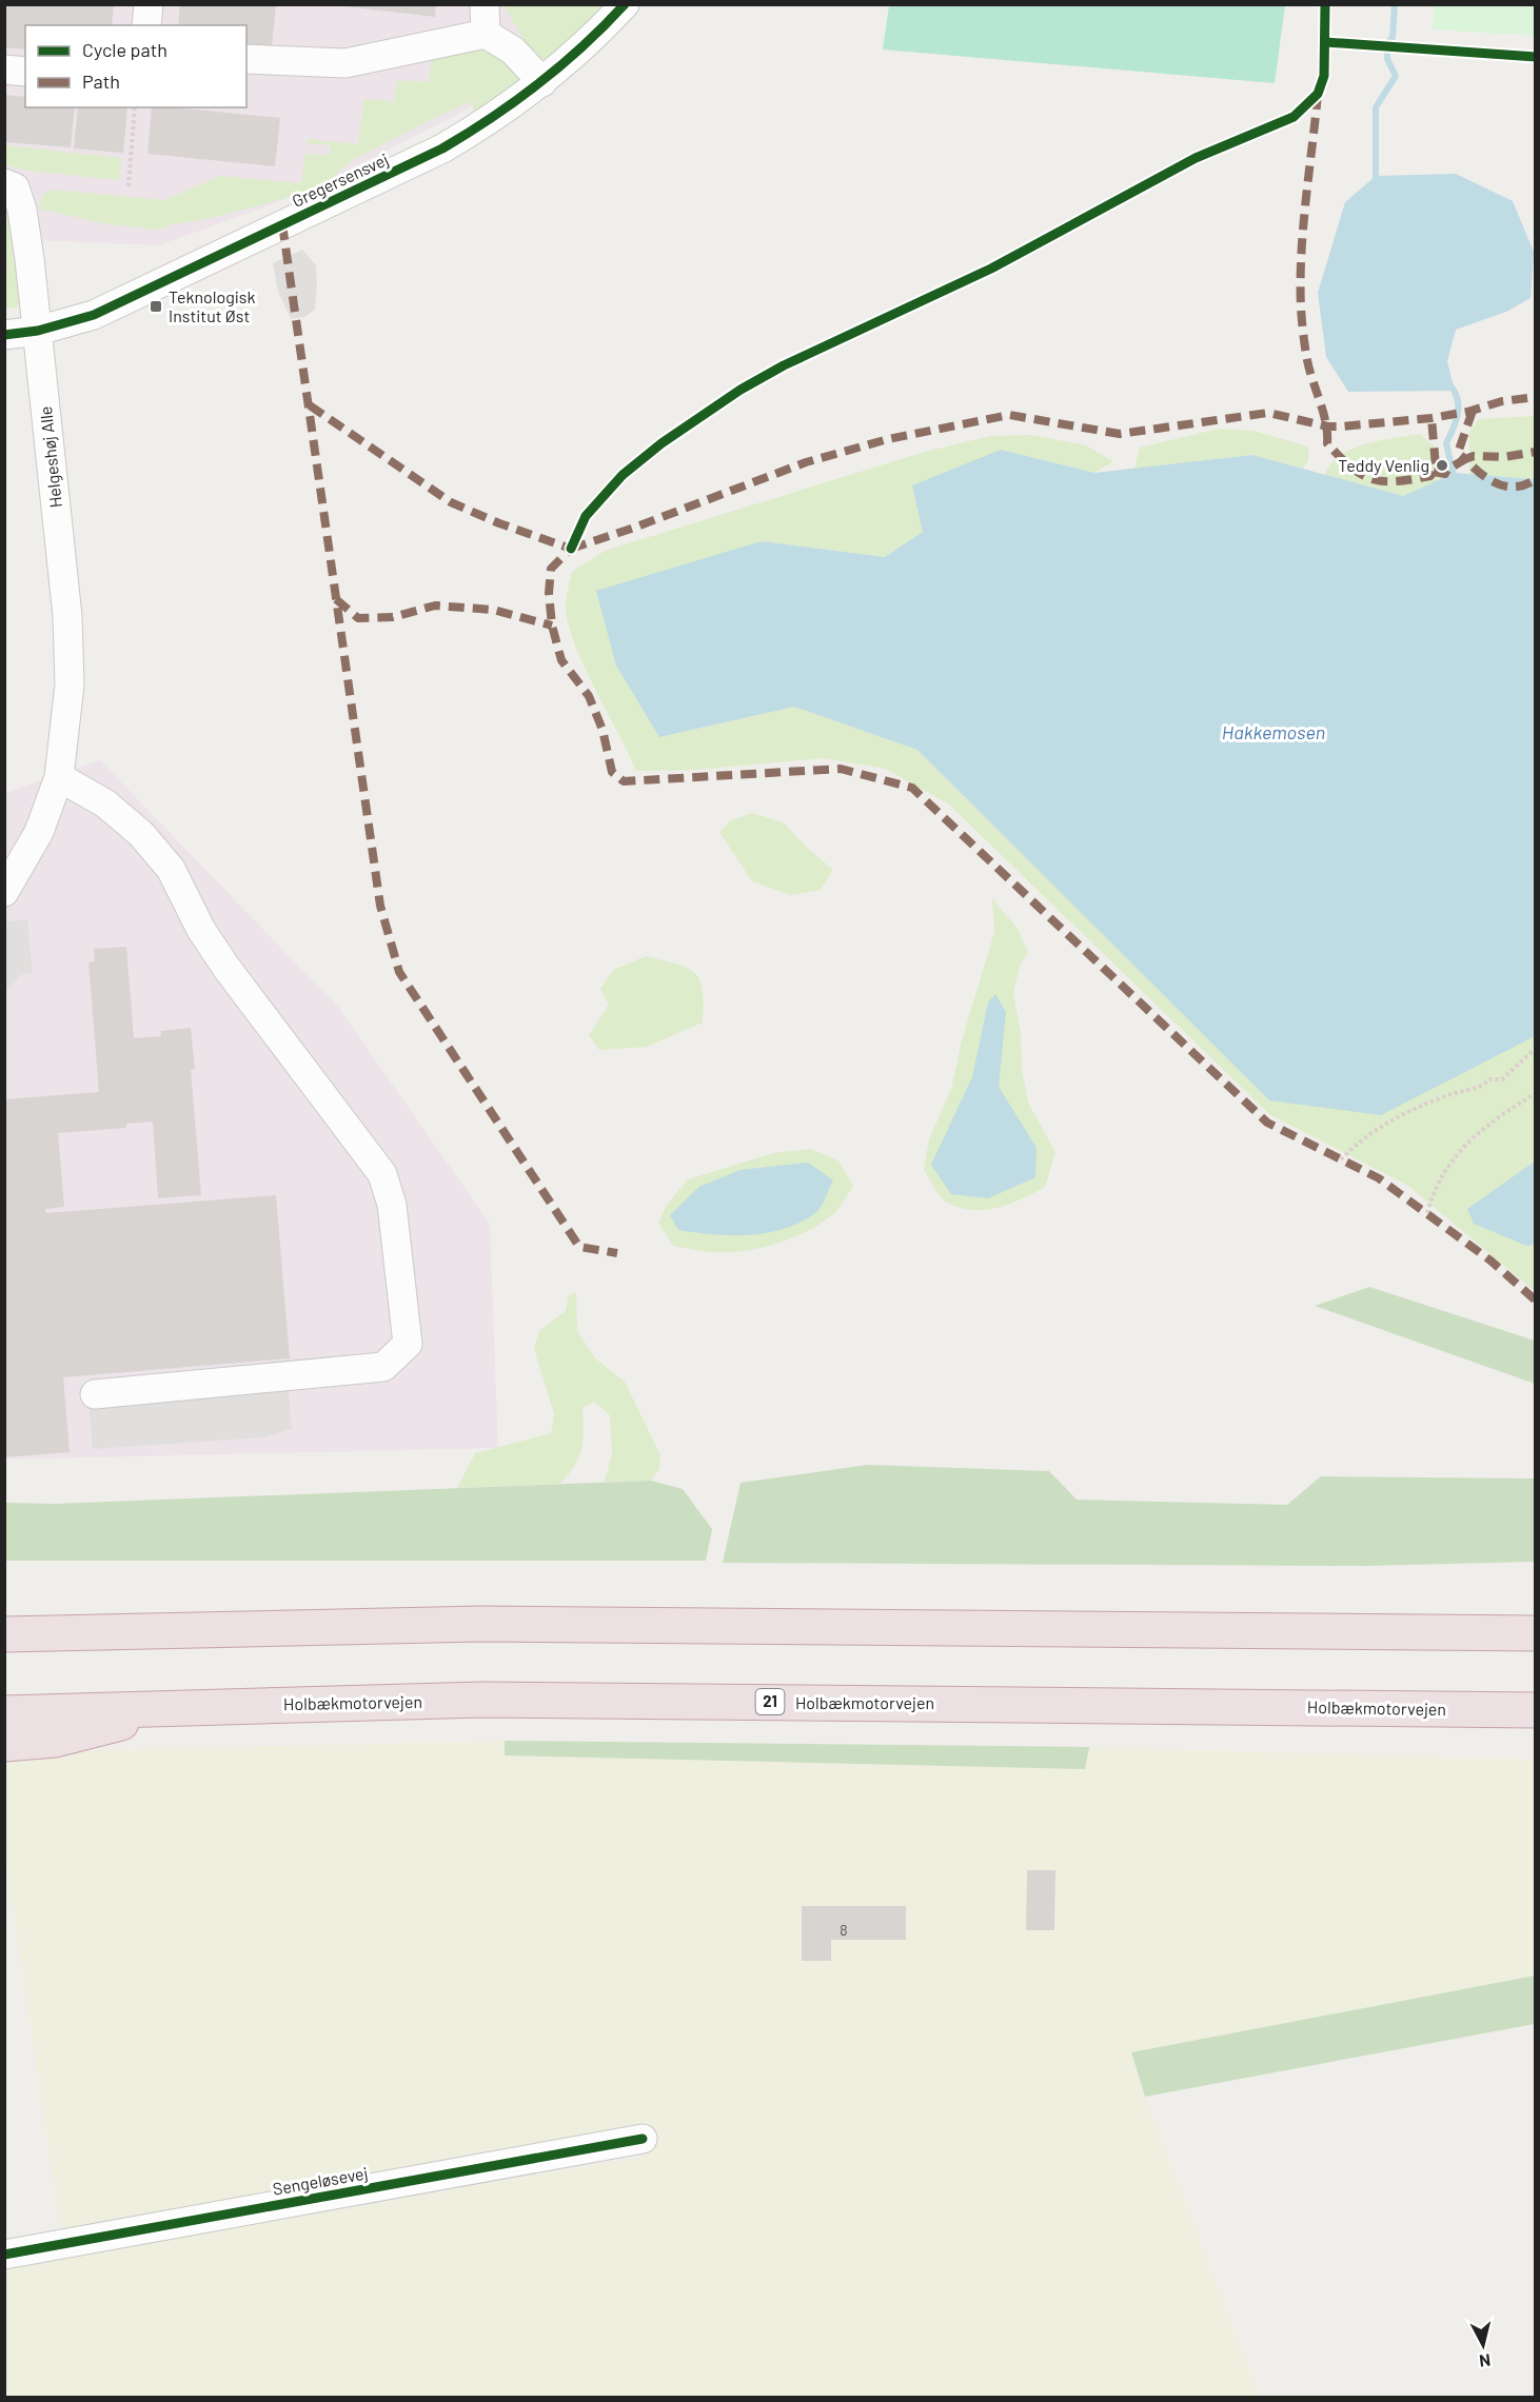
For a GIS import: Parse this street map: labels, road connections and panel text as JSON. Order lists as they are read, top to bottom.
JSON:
{
  "streets": {
    "highway": ["21", "Holbækmotorvejen"],
    "street": ["Gregersensvej", "Helgeshøj Alle", "Sengeløsevej"]
  },
  "crossings": [
    ["Gregersensvej", "Helgeshøj Alle"]
  ],
  "water": ["Hakkemosen"],
  "places": {
    "transit": ["Teknologisk Institut Øst"],
    "other": ["Teddy Venlig"]
  },
  "house_numbers": ["8"],
  "legend": ["Cycle path", "Path"],
  "north": "bottom"
}
